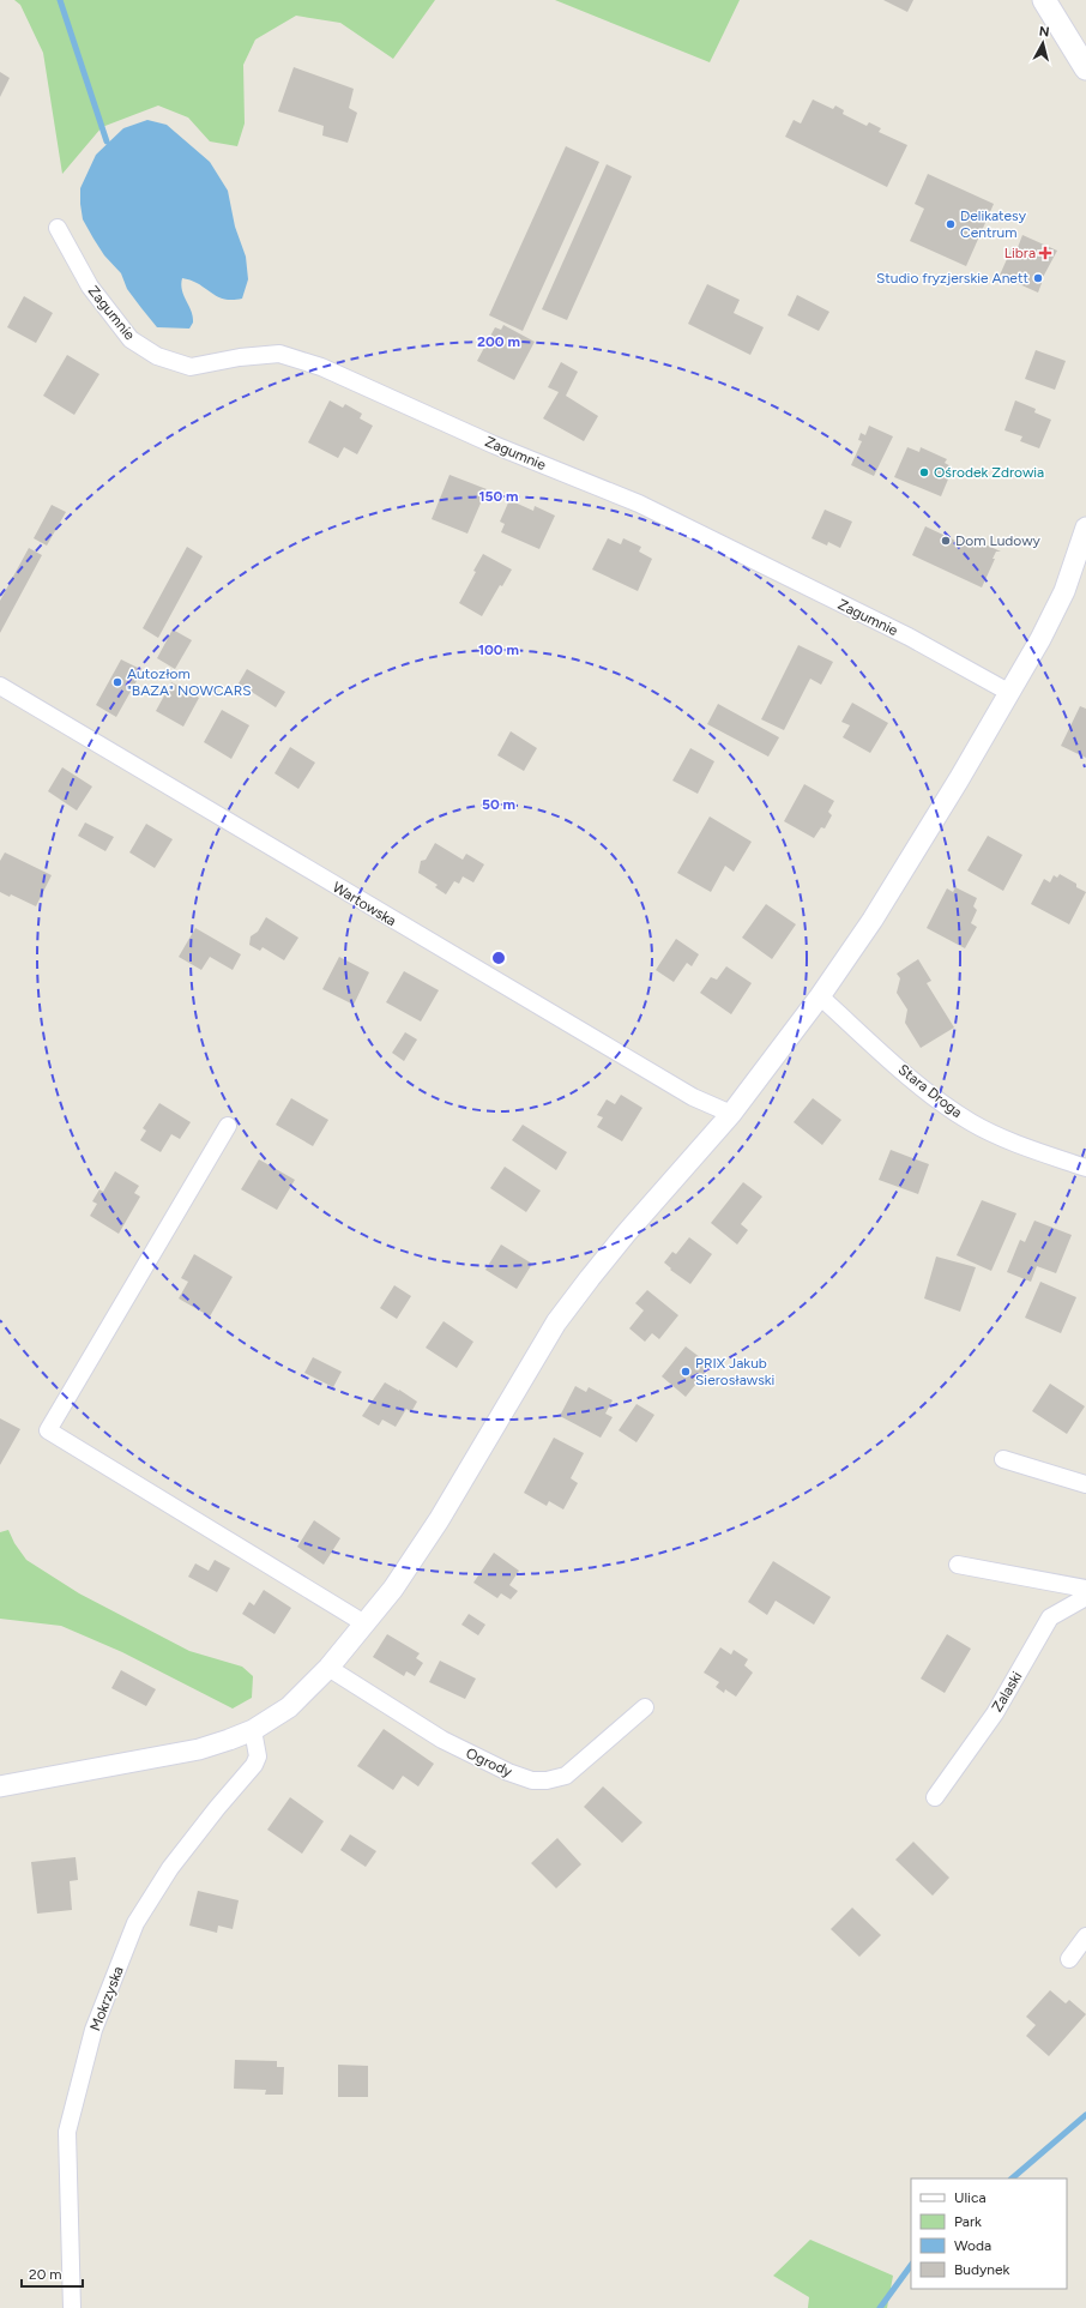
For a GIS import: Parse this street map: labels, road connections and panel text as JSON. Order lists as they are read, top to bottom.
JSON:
{
  "streets": {
    "street": [
      "Zagumnie",
      "Wartowska",
      "Stara Droga",
      "Zalaski",
      "Ogrody",
      "Mokrzyska"
    ]
  },
  "places": {
    "other": [
      "Delikatesy Centrum",
      "Studio fryzjerskie Anett",
      "Ośrodek Zdrowia",
      "Dom Ludowy",
      "Autozłom \"BAZA\" NOWCARS",
      "PRIX Jakub Sierosławski"
    ],
    "health": ["Libra"]
  },
  "legend": [
    "Ulica",
    "Park",
    "Woda",
    "Budynek"
  ],
  "scale_bar": "20 m",
  "north": "top",
  "rings": [
    "200 m",
    "150 m",
    "100 m",
    "50 m"
  ]
}
